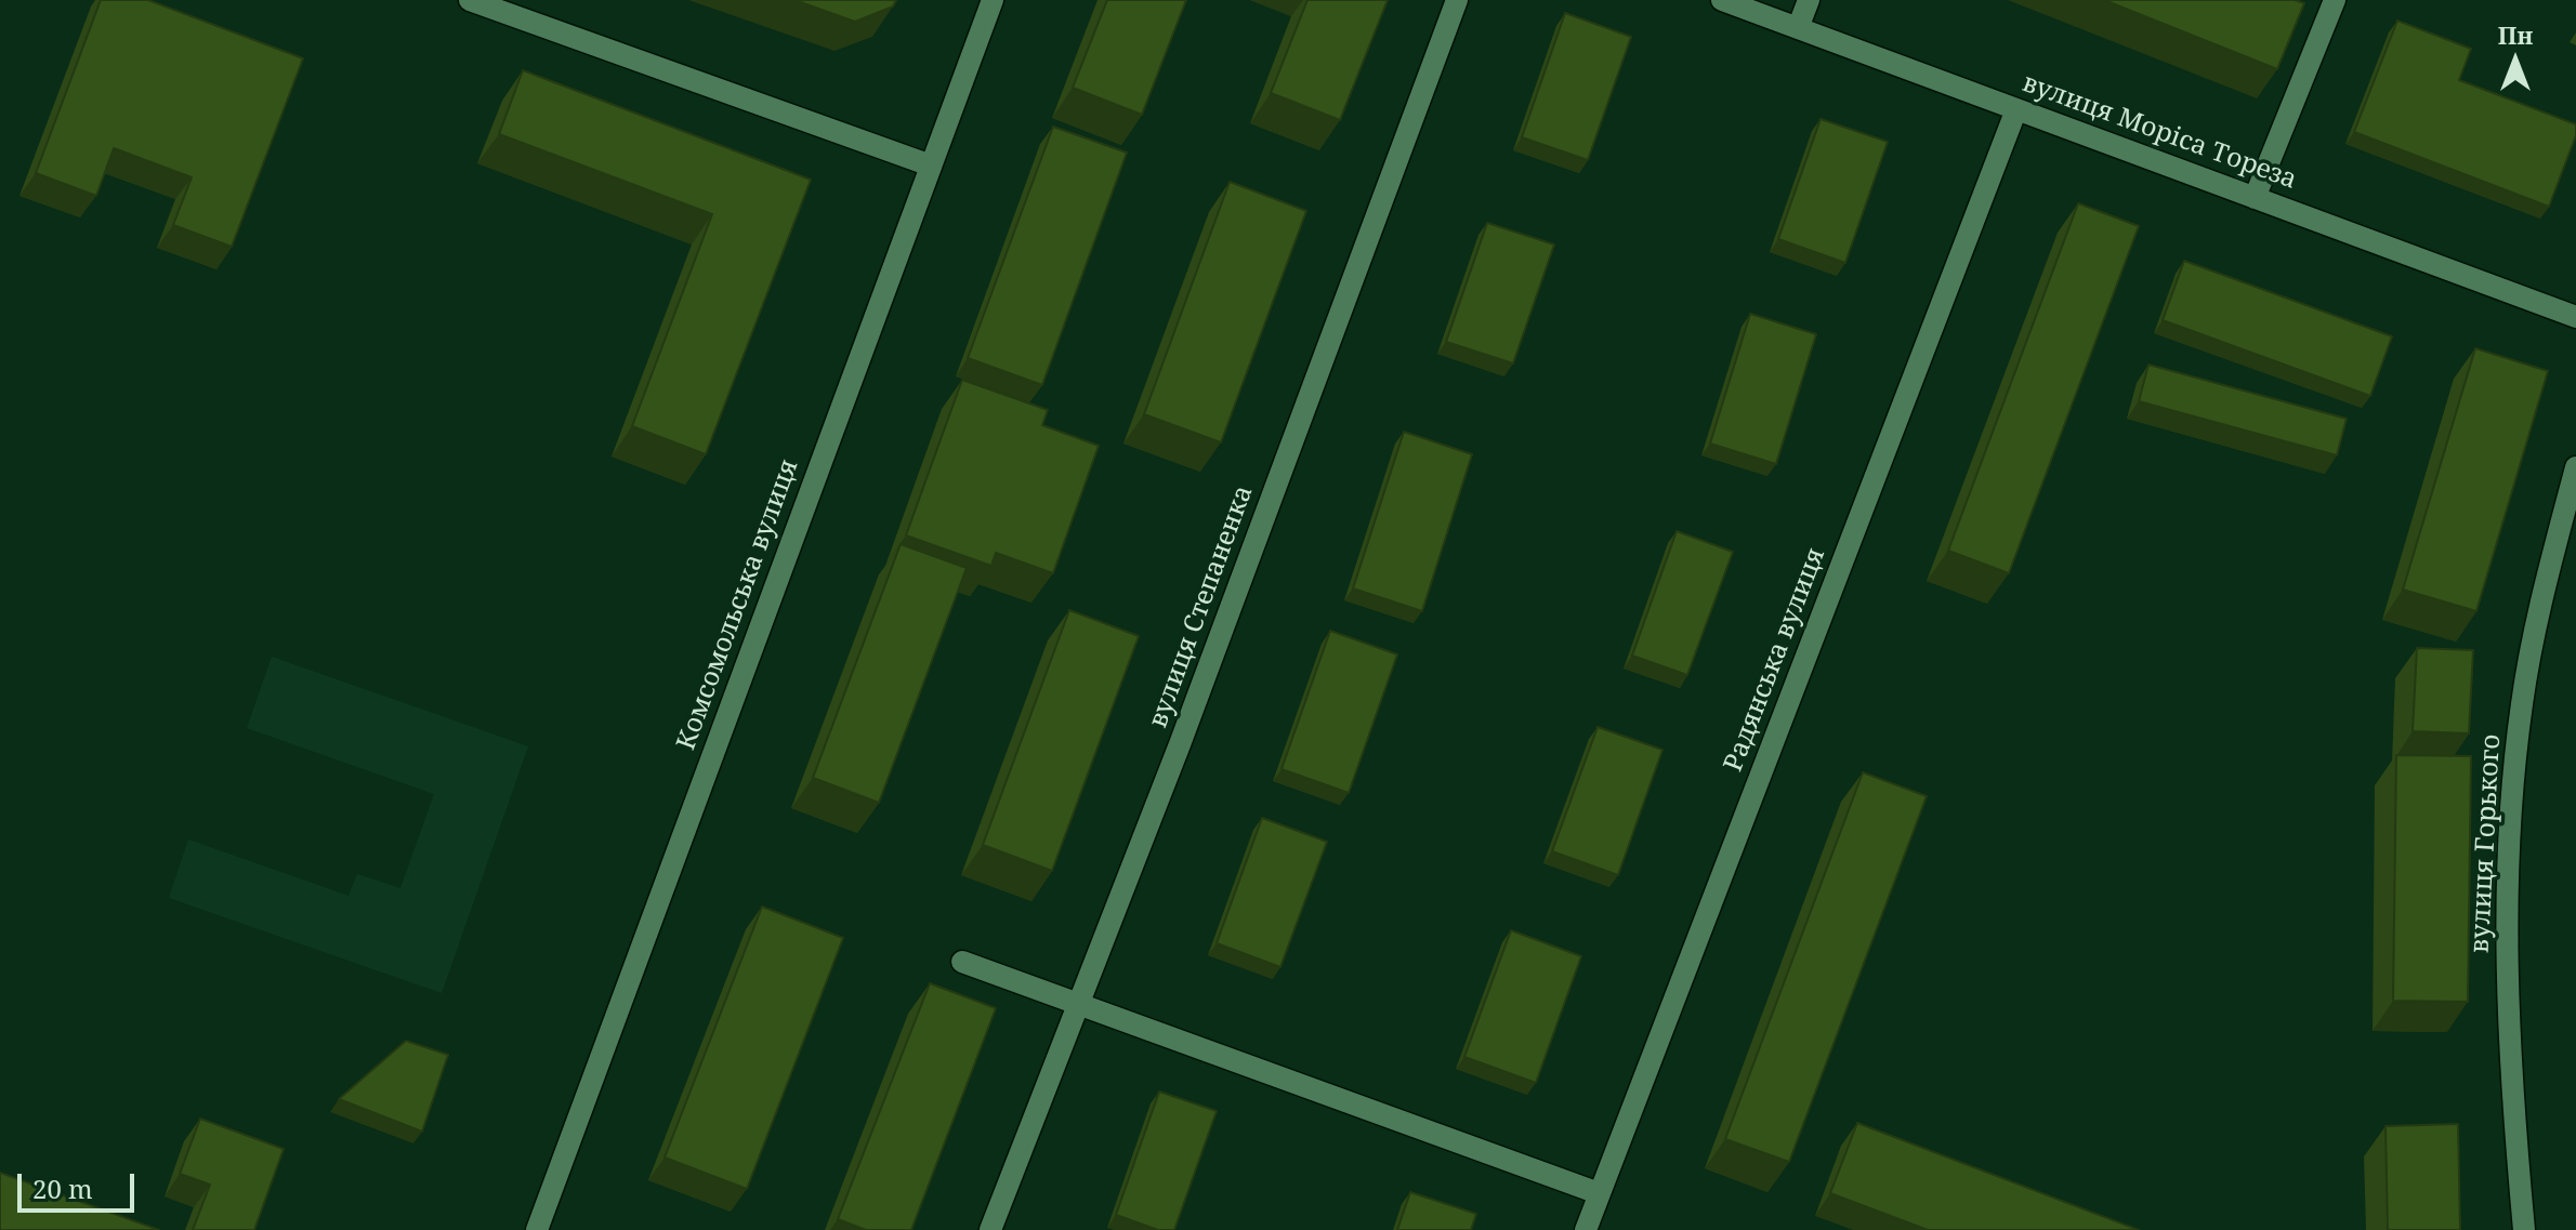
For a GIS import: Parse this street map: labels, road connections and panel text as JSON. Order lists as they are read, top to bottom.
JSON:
{
  "streets": {
    "street": [
      "вулиця Моріса Тореза",
      "Комсомольська вулиця",
      "вулиця Степаненка",
      "Радянська вулиця",
      "вулиця Горького"
    ]
  },
  "crossings": [
    ["вулиця Моріса Тореза", "Радянська вулиця"]
  ],
  "scale_bar": "20 m",
  "north": "top"
}
